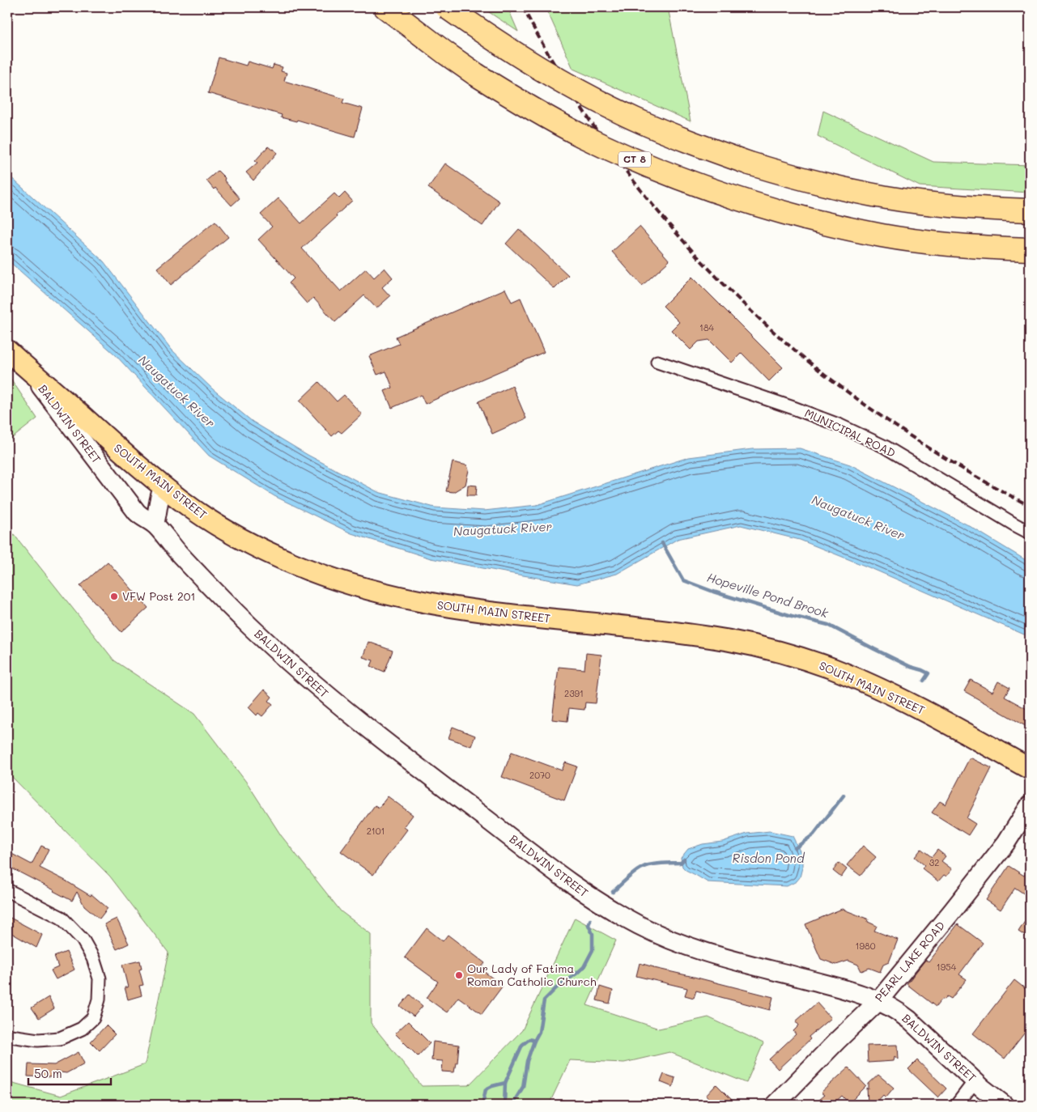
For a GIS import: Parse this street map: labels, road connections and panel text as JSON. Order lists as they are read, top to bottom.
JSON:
{
  "streets": {
    "highway": ["CT 8"],
    "main road": ["BALDWIN STREET", "SOUTH MAIN STREET", "PEARL LAKE ROAD"],
    "street": ["MUNICIPAL ROAD"]
  },
  "crossings": [
    ["BALDWIN STREET", "SOUTH MAIN STREET"],
    ["BALDWIN STREET", "PEARL LAKE ROAD"]
  ],
  "water": ["Naugatuck River", "Hopeville Pond Brook", "Risdon Pond"],
  "places": ["VFW Post 201", "Our Lady of Fatima Roman Catholic Church"],
  "house_numbers": [
    "184",
    "2391",
    "2070",
    "2101",
    "32",
    "1980",
    "1954"
  ],
  "scale_bar": "50 m"
}
